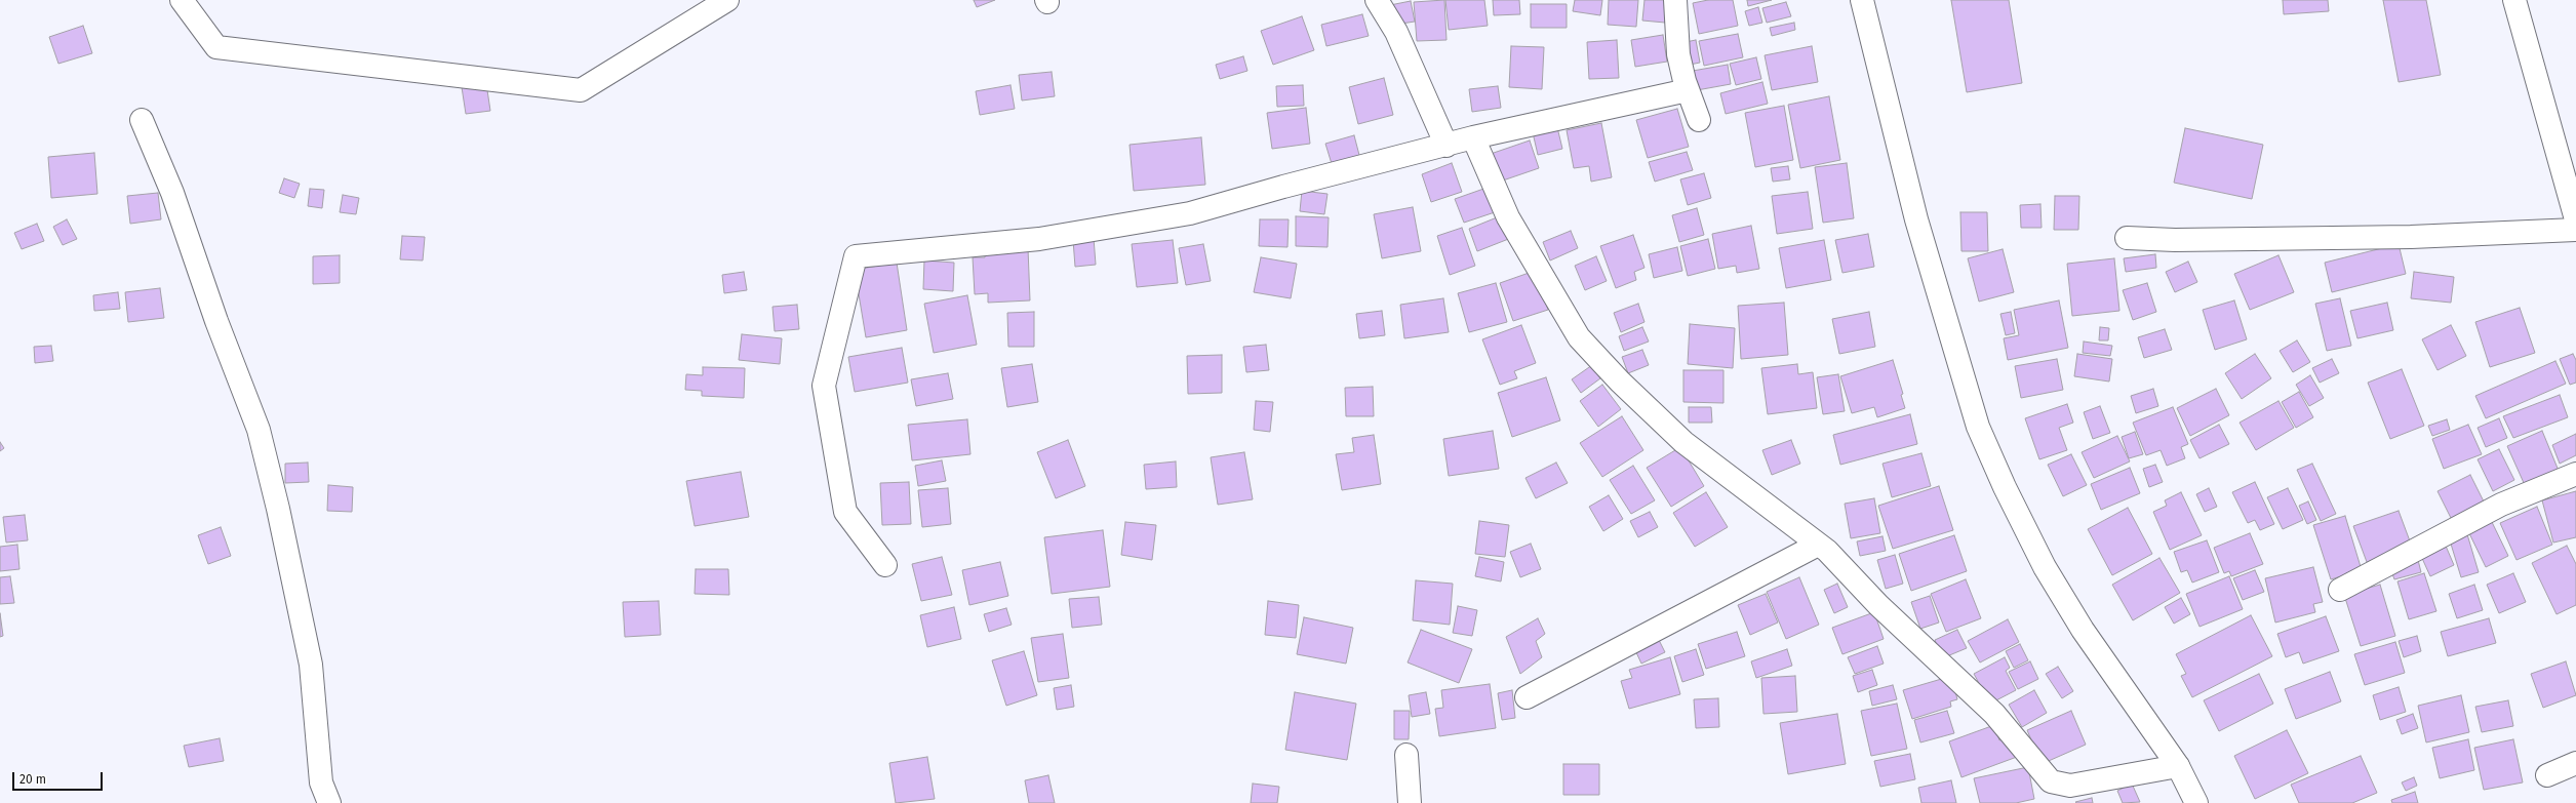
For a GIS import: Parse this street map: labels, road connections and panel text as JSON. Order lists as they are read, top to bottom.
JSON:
{
  "scale_bar": "20 m"
}
